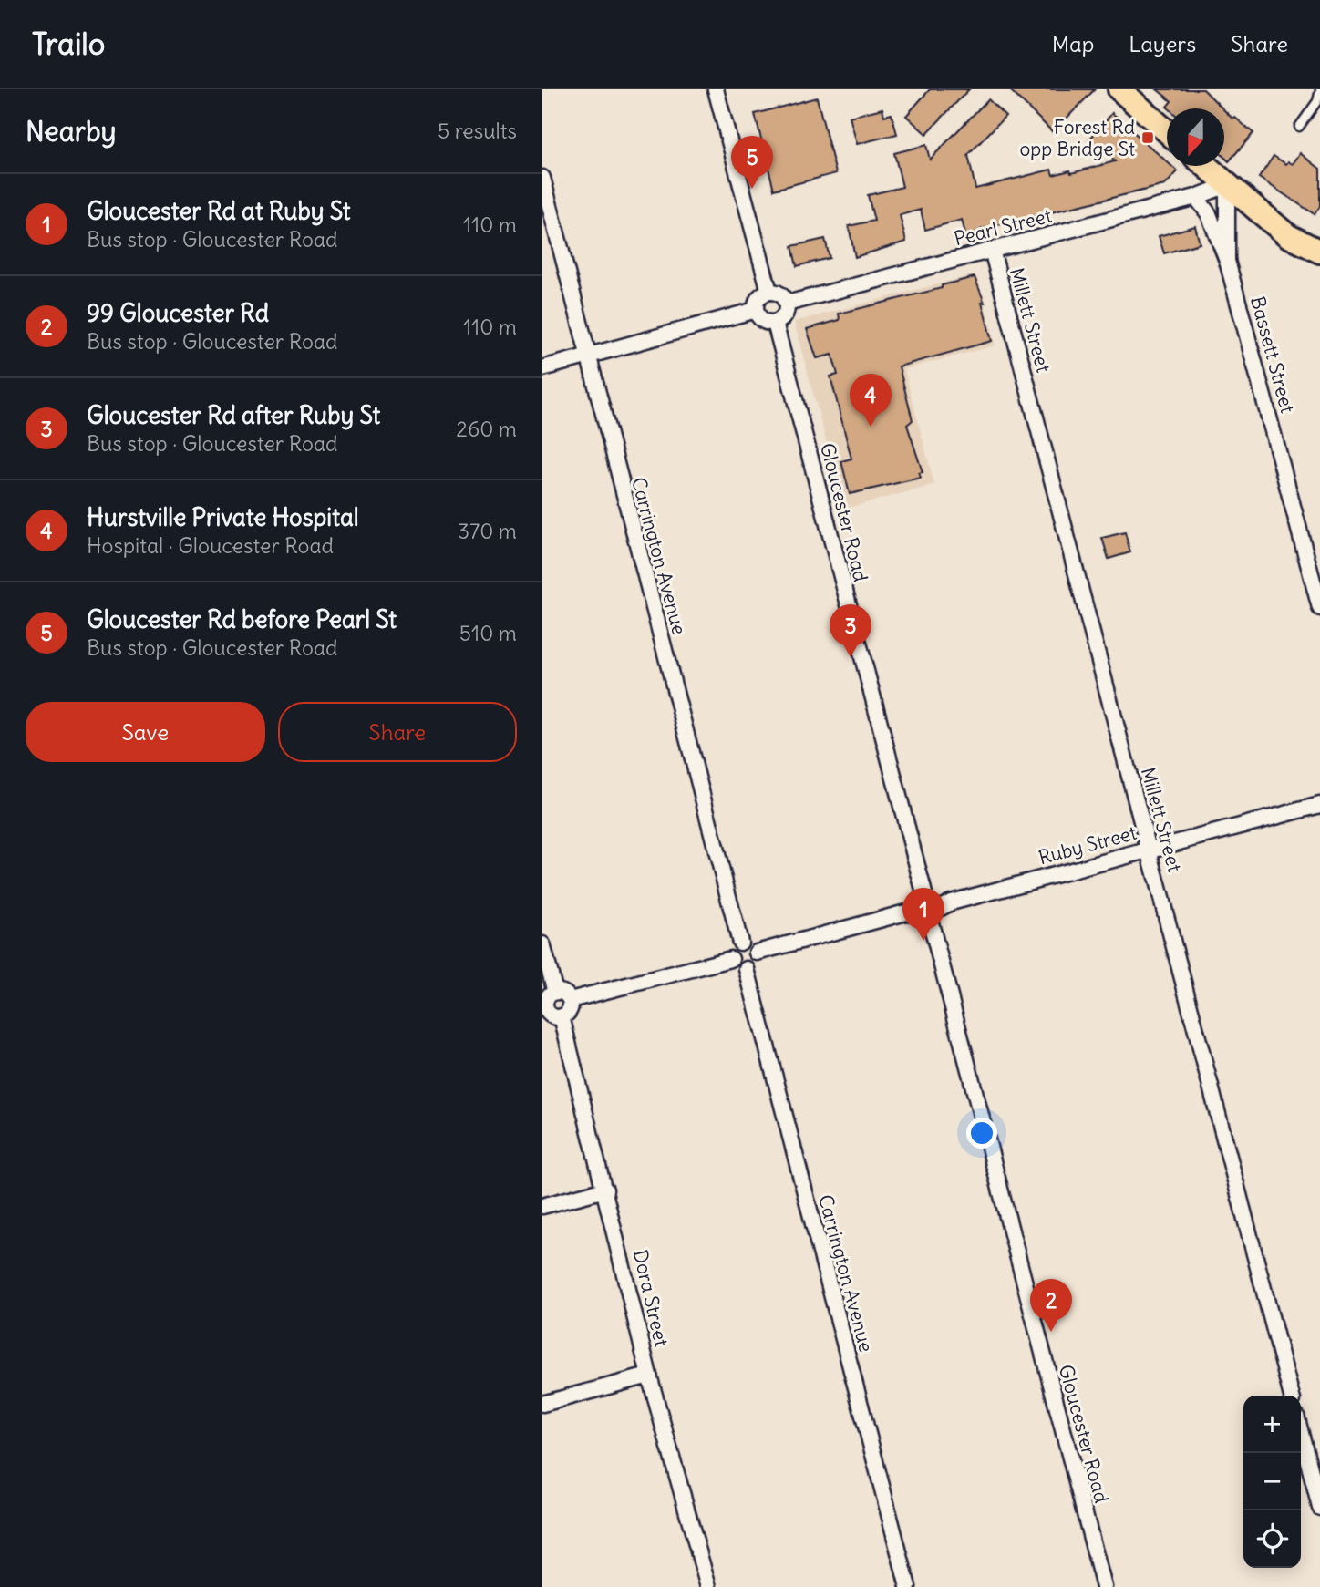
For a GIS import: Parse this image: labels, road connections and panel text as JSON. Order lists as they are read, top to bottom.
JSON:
{
  "streets": {
    "street": [
      "Pearl Street",
      "Millett Street",
      "Bassett Street",
      "Gloucester Road",
      "Carrington Avenue",
      "Ruby Street",
      "Dora Street"
    ]
  },
  "crossings": [
    ["Pearl Street", "Millett Street"],
    ["Pearl Street", "Bassett Street"],
    ["Pearl Street", "Gloucester Road"],
    ["Millett Street", "Ruby Street"],
    ["Gloucester Road", "Ruby Street"]
  ],
  "places": {
    "transit": ["Forest Rd opp Bridge St"]
  },
  "north": "bottom",
  "page": {
    "header": "Trailo",
    "nav": ["Map", "Layers", "Share"],
    "heading": ["Nearby", "5 results"],
    "pins": [
      "5",
      "4",
      "3",
      "1",
      "2"
    ],
    "list": [
      {
        "mark": "1",
        "name": "Gloucester Rd at Ruby St",
        "note": "Bus stop · Gloucester Road",
        "value": "110 m"
      },
      {
        "mark": "2",
        "name": "99 Gloucester Rd",
        "note": "Bus stop · Gloucester Road",
        "value": "110 m"
      },
      {
        "mark": "3",
        "name": "Gloucester Rd after Ruby St",
        "note": "Bus stop · Gloucester Road",
        "value": "260 m"
      },
      {
        "mark": "4",
        "name": "Hurstville Private Hospital",
        "note": "Hospital · Gloucester Road",
        "value": "370 m"
      },
      {
        "mark": "5",
        "name": "Gloucester Rd before Pearl St",
        "note": "Bus stop · Gloucester Road",
        "value": "510 m"
      }
    ],
    "buttons": ["Save", "Share"],
    "map_buttons": ["+", "−"]
  }
}
